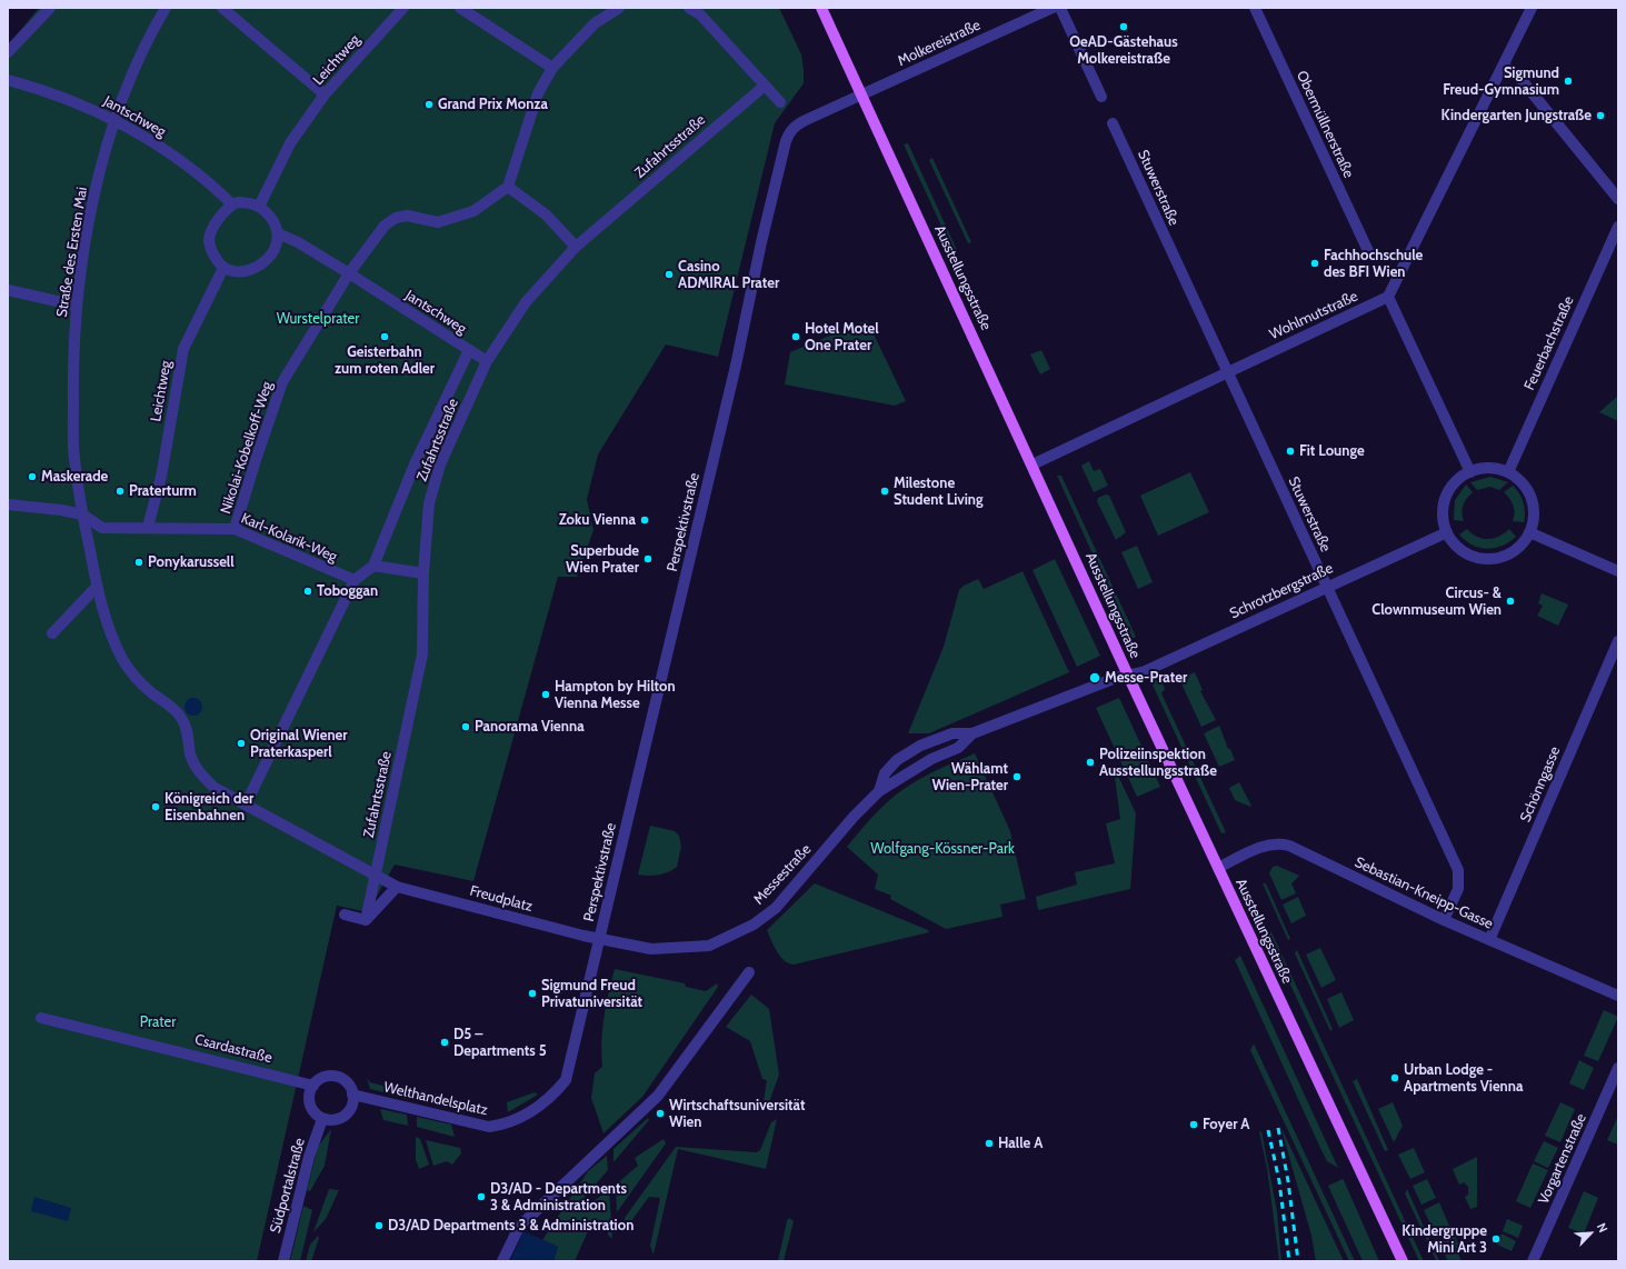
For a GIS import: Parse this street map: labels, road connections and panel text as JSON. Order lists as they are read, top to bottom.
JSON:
{
  "streets": {
    "main road": ["Ausstellungsstraße"],
    "street": [
      "Molkereistraße",
      "Leichtweg",
      "Jantschweg",
      "Obermüllnerstraße",
      "Zufahrtsstraße",
      "Stuwerstraße",
      "Straße des Ersten Mai",
      "Wohlmutstraße",
      "Feuerbachstraße",
      "Nikolai-Kobelkoff-Weg",
      "Perspektivstraße",
      "Karl-Kolarik-Weg",
      "Schrotzbergstraße",
      "Schönngasse",
      "Messestraße",
      "Sebastian-Kneipp-Gasse",
      "Freudplatz",
      "Csardastraße",
      "Welthandelsplatz",
      "Vorgartenstraße",
      "Südportalstraße"
    ]
  },
  "crossings": [
    ["Molkereistraße", "Ausstellungsstraße"],
    ["Molkereistraße", "Perspektivstraße"],
    ["Leichtweg", "Jantschweg"],
    ["Leichtweg", "Karl-Kolarik-Weg"],
    ["Jantschweg", "Zufahrtsstraße"],
    ["Jantschweg", "Straße des Ersten Mai"],
    ["Jantschweg", "Nikolai-Kobelkoff-Weg"],
    ["Stuwerstraße", "Wohlmutstraße"],
    ["Stuwerstraße", "Schrotzbergstraße"],
    ["Stuwerstraße", "Sebastian-Kneipp-Gasse"],
    ["Straße des Ersten Mai", "Karl-Kolarik-Weg"],
    ["Ausstellungsstraße", "Wohlmutstraße"],
    ["Ausstellungsstraße", "Schrotzbergstraße"],
    ["Ausstellungsstraße", "Sebastian-Kneipp-Gasse"],
    ["Feuerbachstraße", "Schrotzbergstraße"],
    ["Nikolai-Kobelkoff-Weg", "Karl-Kolarik-Weg"],
    ["Perspektivstraße", "Messestraße"],
    ["Perspektivstraße", "Freudplatz"],
    ["Perspektivstraße", "Welthandelsplatz"],
    ["Schrotzbergstraße", "Messestraße"],
    ["Schönngasse", "Sebastian-Kneipp-Gasse"],
    ["Messestraße", "Freudplatz"],
    ["Messestraße", "Welthandelsplatz"],
    ["Freudplatz", "Welthandelsplatz"],
    ["Csardastraße", "Welthandelsplatz"],
    ["Csardastraße", "Südportalstraße"],
    ["Welthandelsplatz", "Südportalstraße"]
  ],
  "parks": ["Wurstelprater", "Wolfgang-Kössner-Park", "Prater"],
  "places": [
    "OeAD-Gästehaus Molkereistraße",
    "Sigmund Freud-Gymnasium",
    "Grand Prix Monza",
    "Kindergarten Jungstraße",
    "Fachhochschule des BFI Wien",
    "Casino ADMIRAL Prater",
    "Geisterbahn zum roten Adler",
    "Hotel Motel One Prater",
    "Fit Lounge",
    "Maskerade",
    "Praterturm",
    "Milestone Student Living",
    "Zoku Vienna",
    "Superbude Wien Prater",
    "Ponykarussell",
    "Toboggan",
    "Circus- & Clownmuseum Wien",
    "Messe-Prater",
    "Hampton by Hilton Vienna Messe",
    "Panorama Vienna",
    "Original Wiener Praterkasperl",
    "Polizeiinspektion Ausstellungsstraße",
    "Wählamt Wien-Prater",
    "Königreich der Eisenbahnen",
    "Sigmund Freud Privatuniversität",
    "D5 – Departments 5",
    "Urban Lodge - Apartments Vienna",
    "Wirtschaftsuniversität Wien",
    "Foyer A",
    "Halle A",
    "D3/AD - Departments 3 & Administration",
    "D3/AD Departments 3 & Administration",
    "Kindergruppe Mini Art 3"
  ],
  "north": "top right"
}
